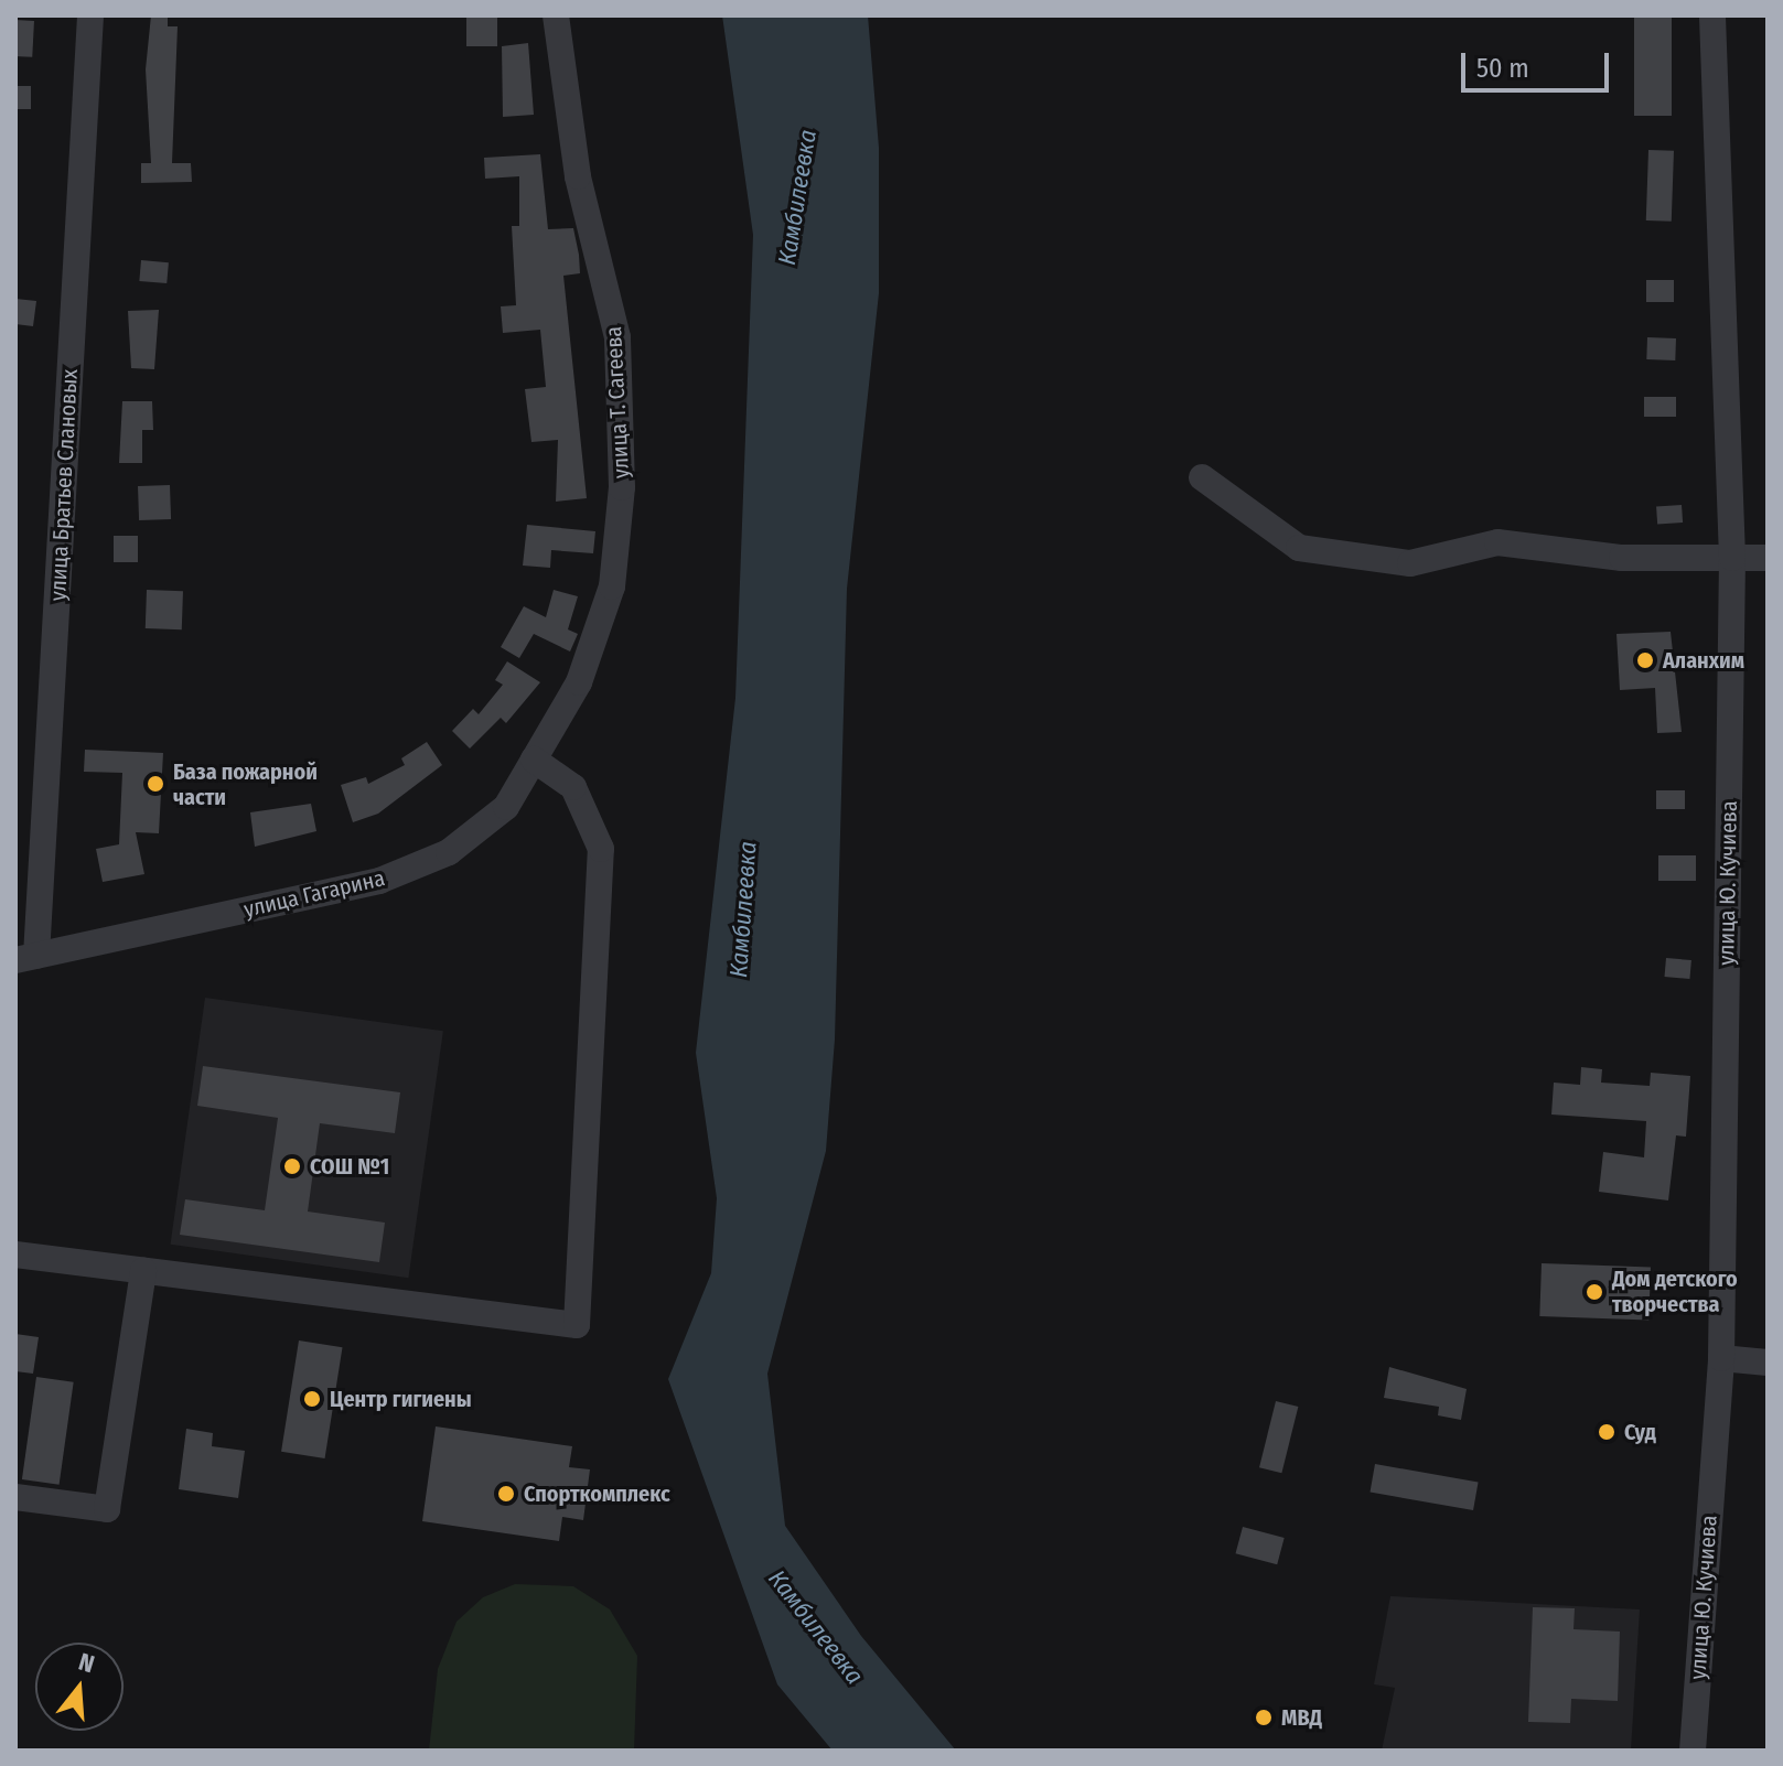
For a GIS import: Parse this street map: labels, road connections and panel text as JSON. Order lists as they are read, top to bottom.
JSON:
{
  "streets": {
    "street": [
      "улица Т. Сагеева",
      "улица Братьев Слановых",
      "улица Ю. Кучиева",
      "улица Гагарина"
    ]
  },
  "crossings": [
    ["улица Т. Сагеева", "улица Гагарина"],
    ["улица Братьев Слановых", "улица Гагарина"]
  ],
  "water": ["Камбилеевка"],
  "places": [
    "Аланхим",
    "База пожарной части",
    "СОШ №1",
    "Дом детского творчества",
    "Центр гигиены",
    "Суд",
    "Спорткомплекс",
    "МВД"
  ],
  "scale_bar": "50 m",
  "north": "top"
}
